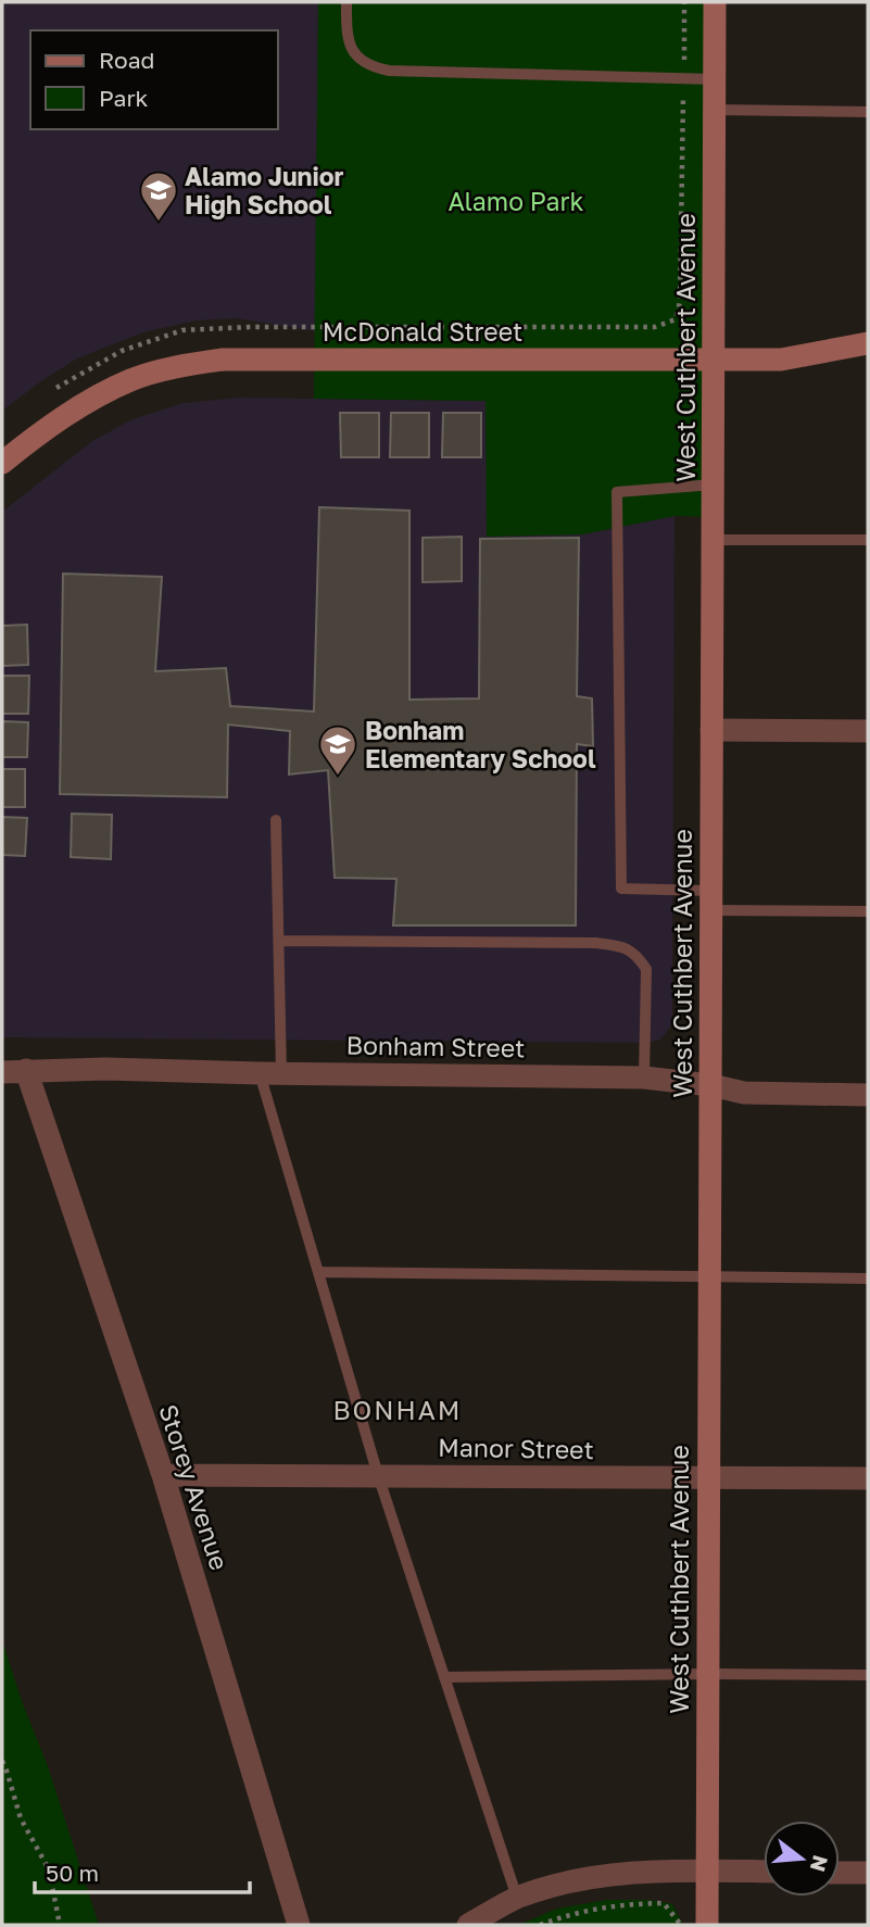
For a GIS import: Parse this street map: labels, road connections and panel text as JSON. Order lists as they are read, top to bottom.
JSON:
{
  "streets": {
    "street": [
      "McDonald Street",
      "West Cuthbert Avenue",
      "Bonham Street",
      "Manor Street",
      "Storey Avenue"
    ]
  },
  "crossings": [
    ["McDonald Street", "West Cuthbert Avenue"],
    ["West Cuthbert Avenue", "Bonham Street"],
    ["West Cuthbert Avenue", "Manor Street"],
    ["Bonham Street", "Storey Avenue"],
    ["Manor Street", "Storey Avenue"]
  ],
  "districts": ["BONHAM"],
  "parks": ["Alamo Park"],
  "places": {
    "school or university": ["Alamo Junior High School", "Bonham Elementary School"]
  },
  "legend": ["Road", "Park"],
  "scale_bar": "50 m",
  "north": "right"
}
